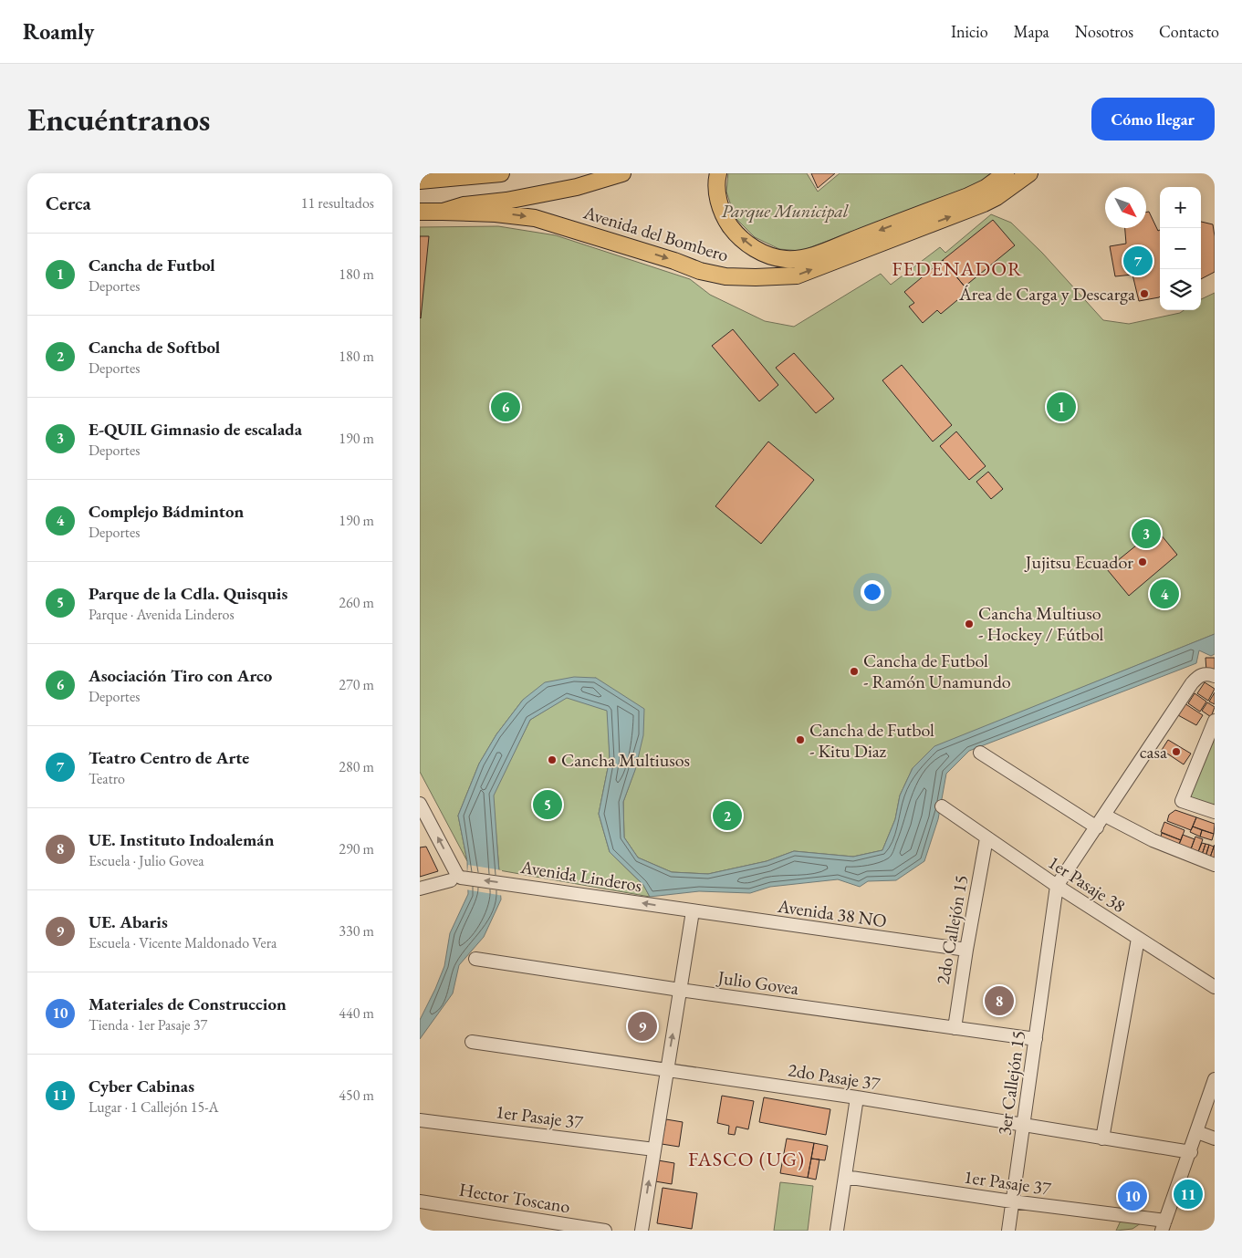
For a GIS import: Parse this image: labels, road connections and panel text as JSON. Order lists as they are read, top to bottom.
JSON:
{
  "streets": {
    "main road": ["Avenida del Bombero"],
    "street": [
      "Avenida Linderos",
      "1er Pasaje 38",
      "Avenida 38 NO",
      "2do Callejón 15",
      "Julio Govea",
      "2do Pasaje 37",
      "3er Callejón 15",
      "1er Pasaje 37",
      "Hector Toscano"
    ]
  },
  "crossings": [
    ["Avenida Linderos", "Avenida 38 NO"],
    ["1er Pasaje 38", "2do Callejón 15"],
    ["1er Pasaje 38", "3er Callejón 15"],
    ["Avenida 38 NO", "2do Callejón 15"],
    ["2do Callejón 15", "Julio Govea"],
    ["Julio Govea", "3er Callejón 15"],
    ["2do Pasaje 37", "3er Callejón 15"],
    ["3er Callejón 15", "1er Pasaje 37"]
  ],
  "one_way": ["Avenida Linderos"],
  "districts": ["FEDENADOR", "FASCO (UG)"],
  "parks": ["Parque Municipal"],
  "places": [
    "Área de Carga y Descarga",
    "Jujitsu Ecuador",
    "Cancha Multiuso - Hockey / Fútbol",
    "Cancha de Futbol - Ramón Unamundo",
    "Cancha de Futbol - Kitu Diaz",
    "casa",
    "Cancha Multiusos"
  ],
  "north": "bottom right",
  "page": {
    "header": "Roamly",
    "nav": [
      "Inicio",
      "Mapa",
      "Nosotros",
      "Contacto"
    ],
    "buttons": "Cómo llegar",
    "title": "Encuéntranos",
    "heading": ["Cerca", "11 resultados"],
    "map_buttons": ["+", "−"],
    "list": [
      {
        "mark": "1",
        "name": "Cancha de Futbol",
        "note": "Deportes",
        "value": "180 m"
      },
      {
        "mark": "2",
        "name": "Cancha de Softbol",
        "note": "Deportes",
        "value": "180 m"
      },
      {
        "mark": "3",
        "name": "E-QUIL Gimnasio de escalada",
        "note": "Deportes",
        "value": "190 m"
      },
      {
        "mark": "4",
        "name": "Complejo Bádminton",
        "note": "Deportes",
        "value": "190 m"
      },
      {
        "mark": "5",
        "name": "Parque de la Cdla. Quisquis",
        "note": "Parque · Avenida Linderos",
        "value": "260 m"
      },
      {
        "mark": "6",
        "name": "Asociación Tiro con Arco",
        "note": "Deportes",
        "value": "270 m"
      },
      {
        "mark": "7",
        "name": "Teatro Centro de Arte",
        "note": "Teatro",
        "value": "280 m"
      },
      {
        "mark": "8",
        "name": "UE. Instituto Indoalemán",
        "note": "Escuela · Julio Govea",
        "value": "290 m"
      },
      {
        "mark": "9",
        "name": "UE. Abaris",
        "note": "Escuela · Vicente Maldonado Vera",
        "value": "330 m"
      },
      {
        "mark": "10",
        "name": "Materiales de Construccion",
        "note": "Tienda · 1er Pasaje 37",
        "value": "440 m"
      },
      {
        "mark": "11",
        "name": "Cyber Cabinas",
        "note": "Lugar · 1 Callejón 15-A",
        "value": "450 m"
      }
    ],
    "pins": [
      "7",
      "1",
      "6",
      "3",
      "4",
      "5",
      "2",
      "8",
      "9",
      "11",
      "10"
    ]
  }
}
